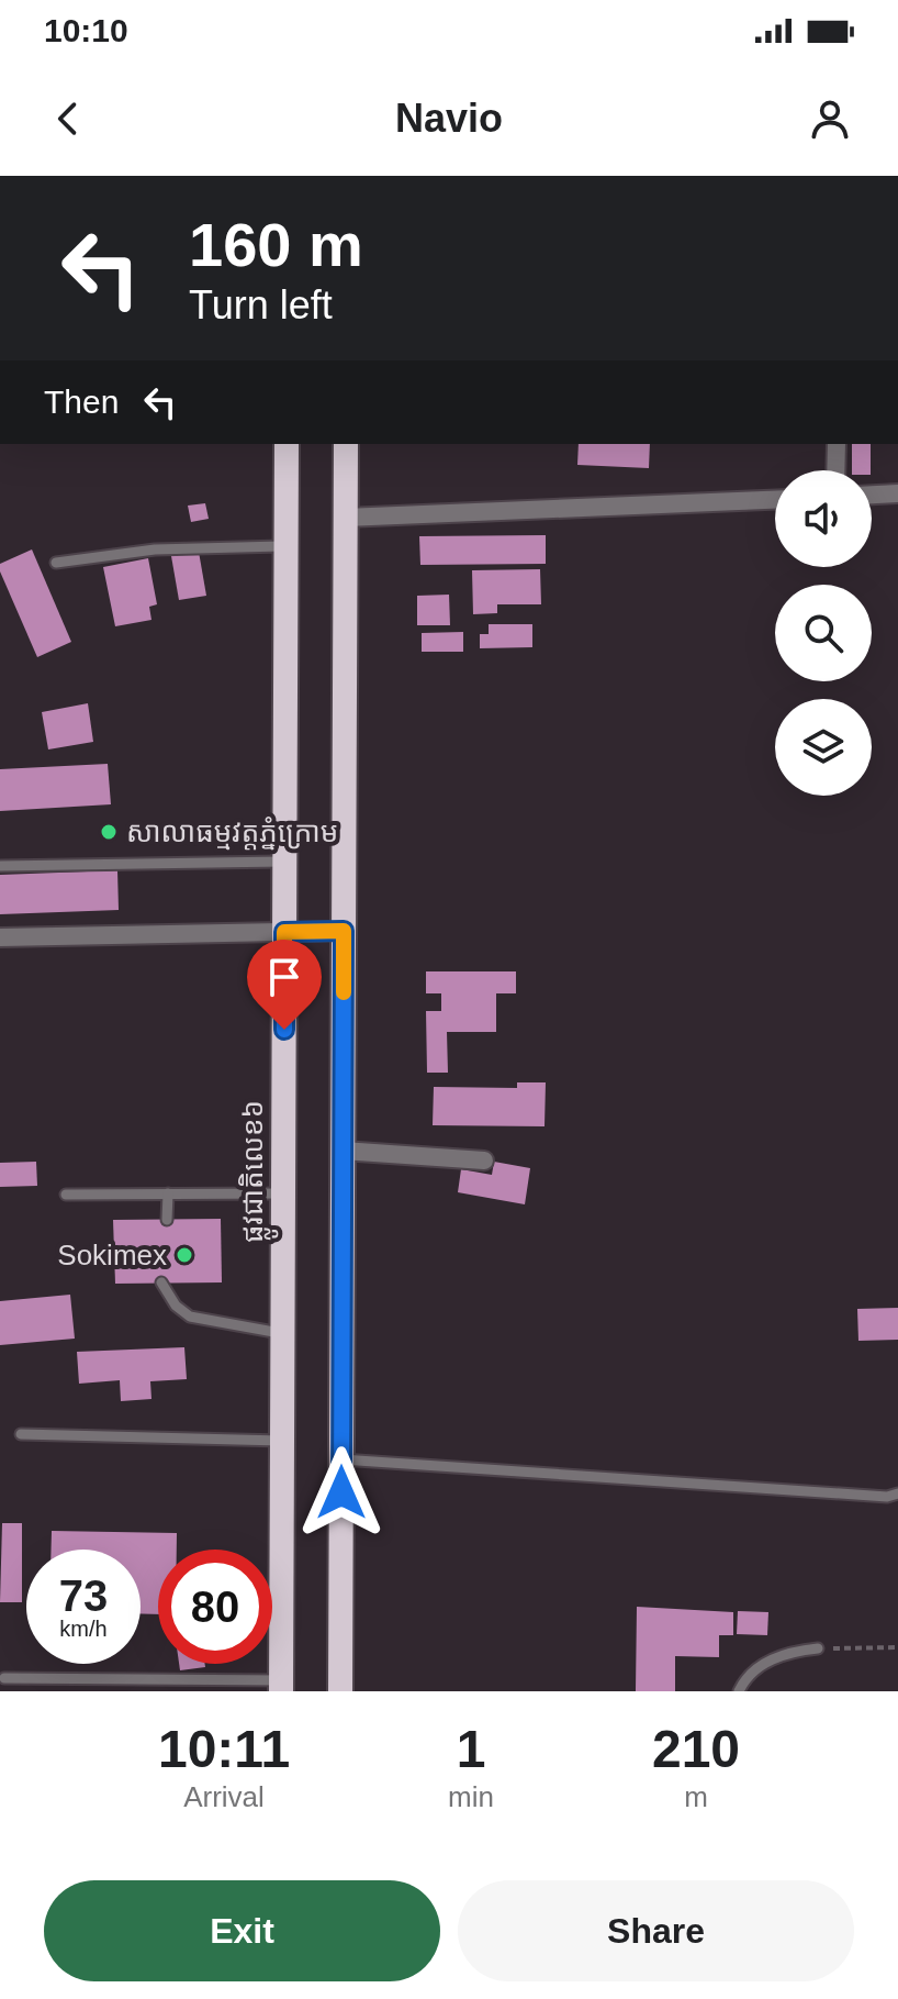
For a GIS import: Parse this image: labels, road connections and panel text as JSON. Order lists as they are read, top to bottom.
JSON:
{
  "streets": {
    "highway": ["ផ្លូវជាតិលេខ៦"]
  },
  "places": ["សាលាធម្មវត្តភ្នំក្រោម", "Sokimex"],
  "page": {
    "status": "10:10",
    "header": "Navio",
    "turn": ["160 m", "Turn left"],
    "then": "Then",
    "speed": "73 km/h",
    "limit": "80",
    "eta": [
      "10:11",
      "Arrival",
      "1",
      "min",
      "210",
      "m"
    ],
    "buttons": ["Exit", "Share"]
  }
}
